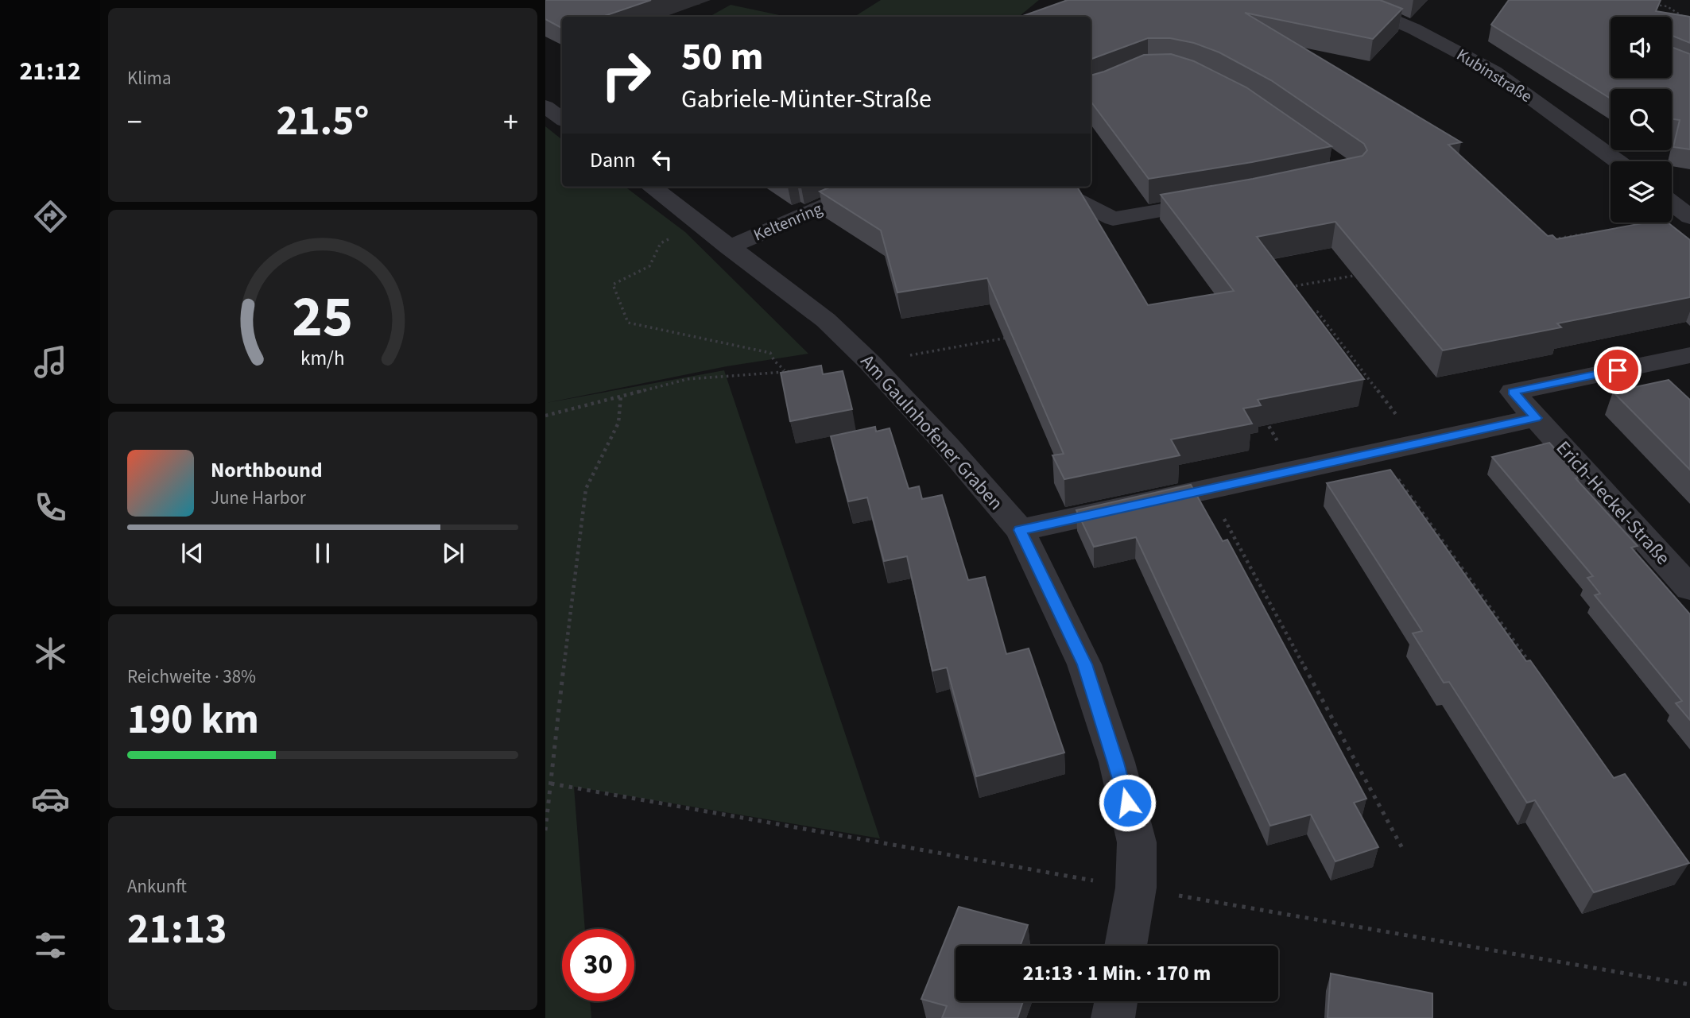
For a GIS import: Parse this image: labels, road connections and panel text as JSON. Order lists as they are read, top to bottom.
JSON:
{
  "streets": {
    "street": [
      "Kubinstraße",
      "Keltenring",
      "Am Gaulnhofener Graben",
      "Erich-Heckel-Straße"
    ]
  },
  "crossings": [
    ["Keltenring", "Am Gaulnhofener Graben"]
  ],
  "page": {
    "tabs": "21:12",
    "tile": [
      "Klima",
      ["Reichweite · 38%", "190 km"],
      ["Ankunft", "21:13"]
    ],
    "turn": ["50 m", "Gabriele-Münter-Straße"],
    "heat": ["−", "21.5°", "+"],
    "then": "Dann",
    "song": ["Northbound", "June Harbor"],
    "limit": "30",
    "trip": "21:13 · 1 Min. · 170 m",
    "gauge": ["25", "km/h"]
  }
}
